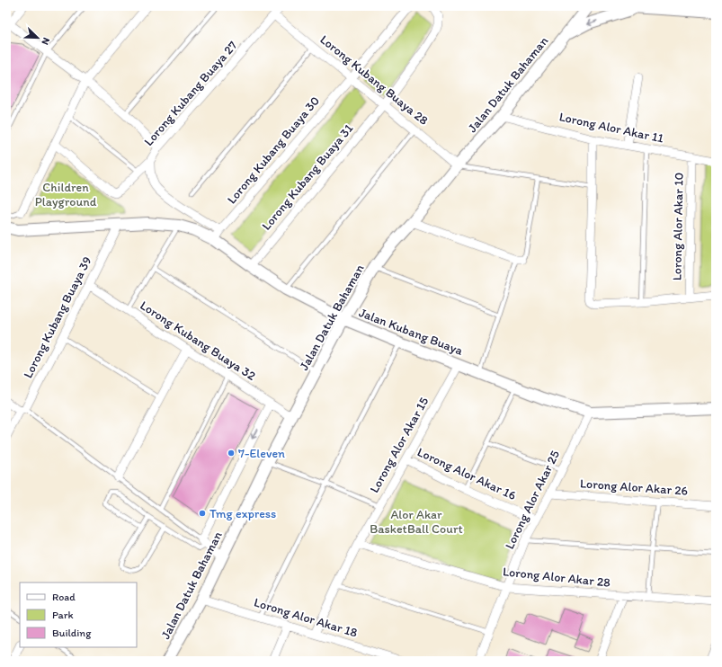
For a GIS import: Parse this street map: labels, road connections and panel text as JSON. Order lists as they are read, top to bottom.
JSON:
{
  "streets": {
    "street": [
      "Lorong Kubang Buaya 28",
      "Jalan Datuk Bahaman",
      "Lorong Kubang Buaya 27",
      "Lorong Alor Akar 11",
      "Lorong Kubang Buaya 30",
      "Lorong Kubang Buaya 31",
      "Lorong Alor Akar 10",
      "Lorong Kubang Buaya 39",
      "Jalan Kubang Buaya",
      "Lorong Kubang Buaya 32",
      "Lorong Alor Akar 15",
      "Lorong Alor Akar 16",
      "Lorong Alor Akar 26",
      "Lorong Alor Akar 25",
      "Lorong Alor Akar 28",
      "Lorong Alor Akar 18"
    ]
  },
  "crossings": [
    ["Lorong Kubang Buaya 28", "Jalan Datuk Bahaman"],
    ["Lorong Kubang Buaya 28", "Lorong Kubang Buaya 27"],
    ["Lorong Kubang Buaya 28", "Lorong Kubang Buaya 30"],
    ["Lorong Kubang Buaya 28", "Lorong Kubang Buaya 31"],
    ["Jalan Datuk Bahaman", "Lorong Alor Akar 11"],
    ["Jalan Datuk Bahaman", "Jalan Kubang Buaya"],
    ["Jalan Datuk Bahaman", "Lorong Kubang Buaya 32"],
    ["Jalan Datuk Bahaman", "Lorong Alor Akar 18"],
    ["Lorong Alor Akar 11", "Lorong Alor Akar 10"],
    ["Lorong Kubang Buaya 30", "Jalan Kubang Buaya"],
    ["Lorong Kubang Buaya 31", "Jalan Kubang Buaya"],
    ["Lorong Kubang Buaya 39", "Jalan Kubang Buaya"],
    ["Lorong Kubang Buaya 39", "Lorong Kubang Buaya 32"],
    ["Jalan Kubang Buaya", "Lorong Alor Akar 15"],
    ["Jalan Kubang Buaya", "Lorong Alor Akar 25"],
    ["Lorong Alor Akar 15", "Lorong Alor Akar 16"],
    ["Lorong Alor Akar 15", "Lorong Alor Akar 28"],
    ["Lorong Alor Akar 15", "Lorong Alor Akar 18"],
    ["Lorong Alor Akar 16", "Lorong Alor Akar 25"],
    ["Lorong Alor Akar 26", "Lorong Alor Akar 25"],
    ["Lorong Alor Akar 25", "Lorong Alor Akar 28"]
  ],
  "parks": ["Children Playground", "Alor Akar BasketBall Court"],
  "places": ["7-Eleven", "Tmg express"],
  "legend": ["Road", "Park", "Building"],
  "north": "bottom right"
}
